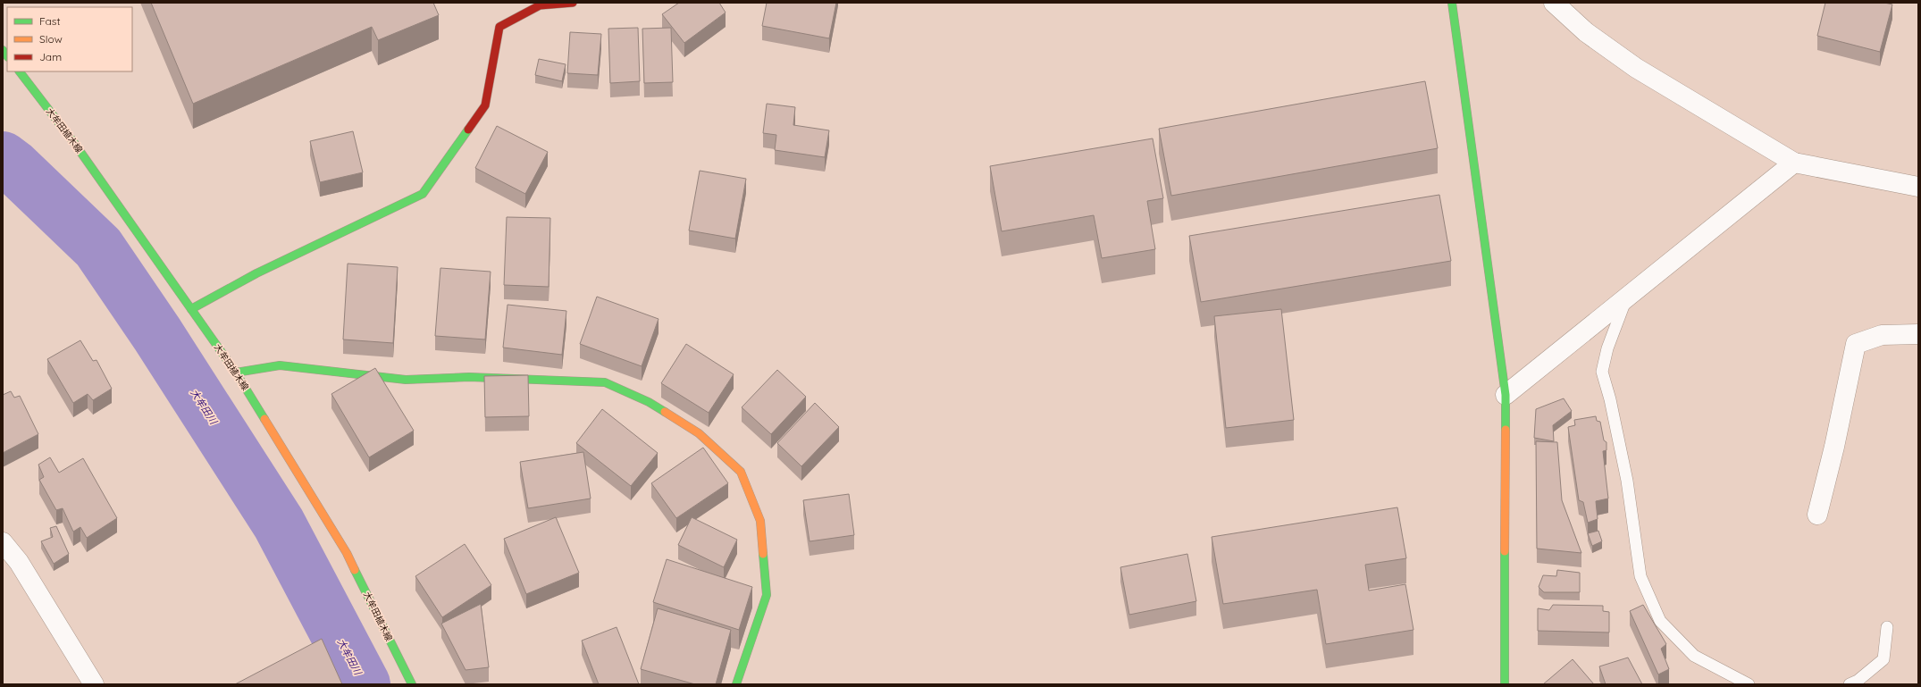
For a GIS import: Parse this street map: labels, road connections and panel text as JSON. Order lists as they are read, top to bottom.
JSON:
{
  "streets": {
    "street": ["大牟田植木線"]
  },
  "water": ["大牟田川"],
  "legend": ["Fast", "Slow", "Jam"]
}
